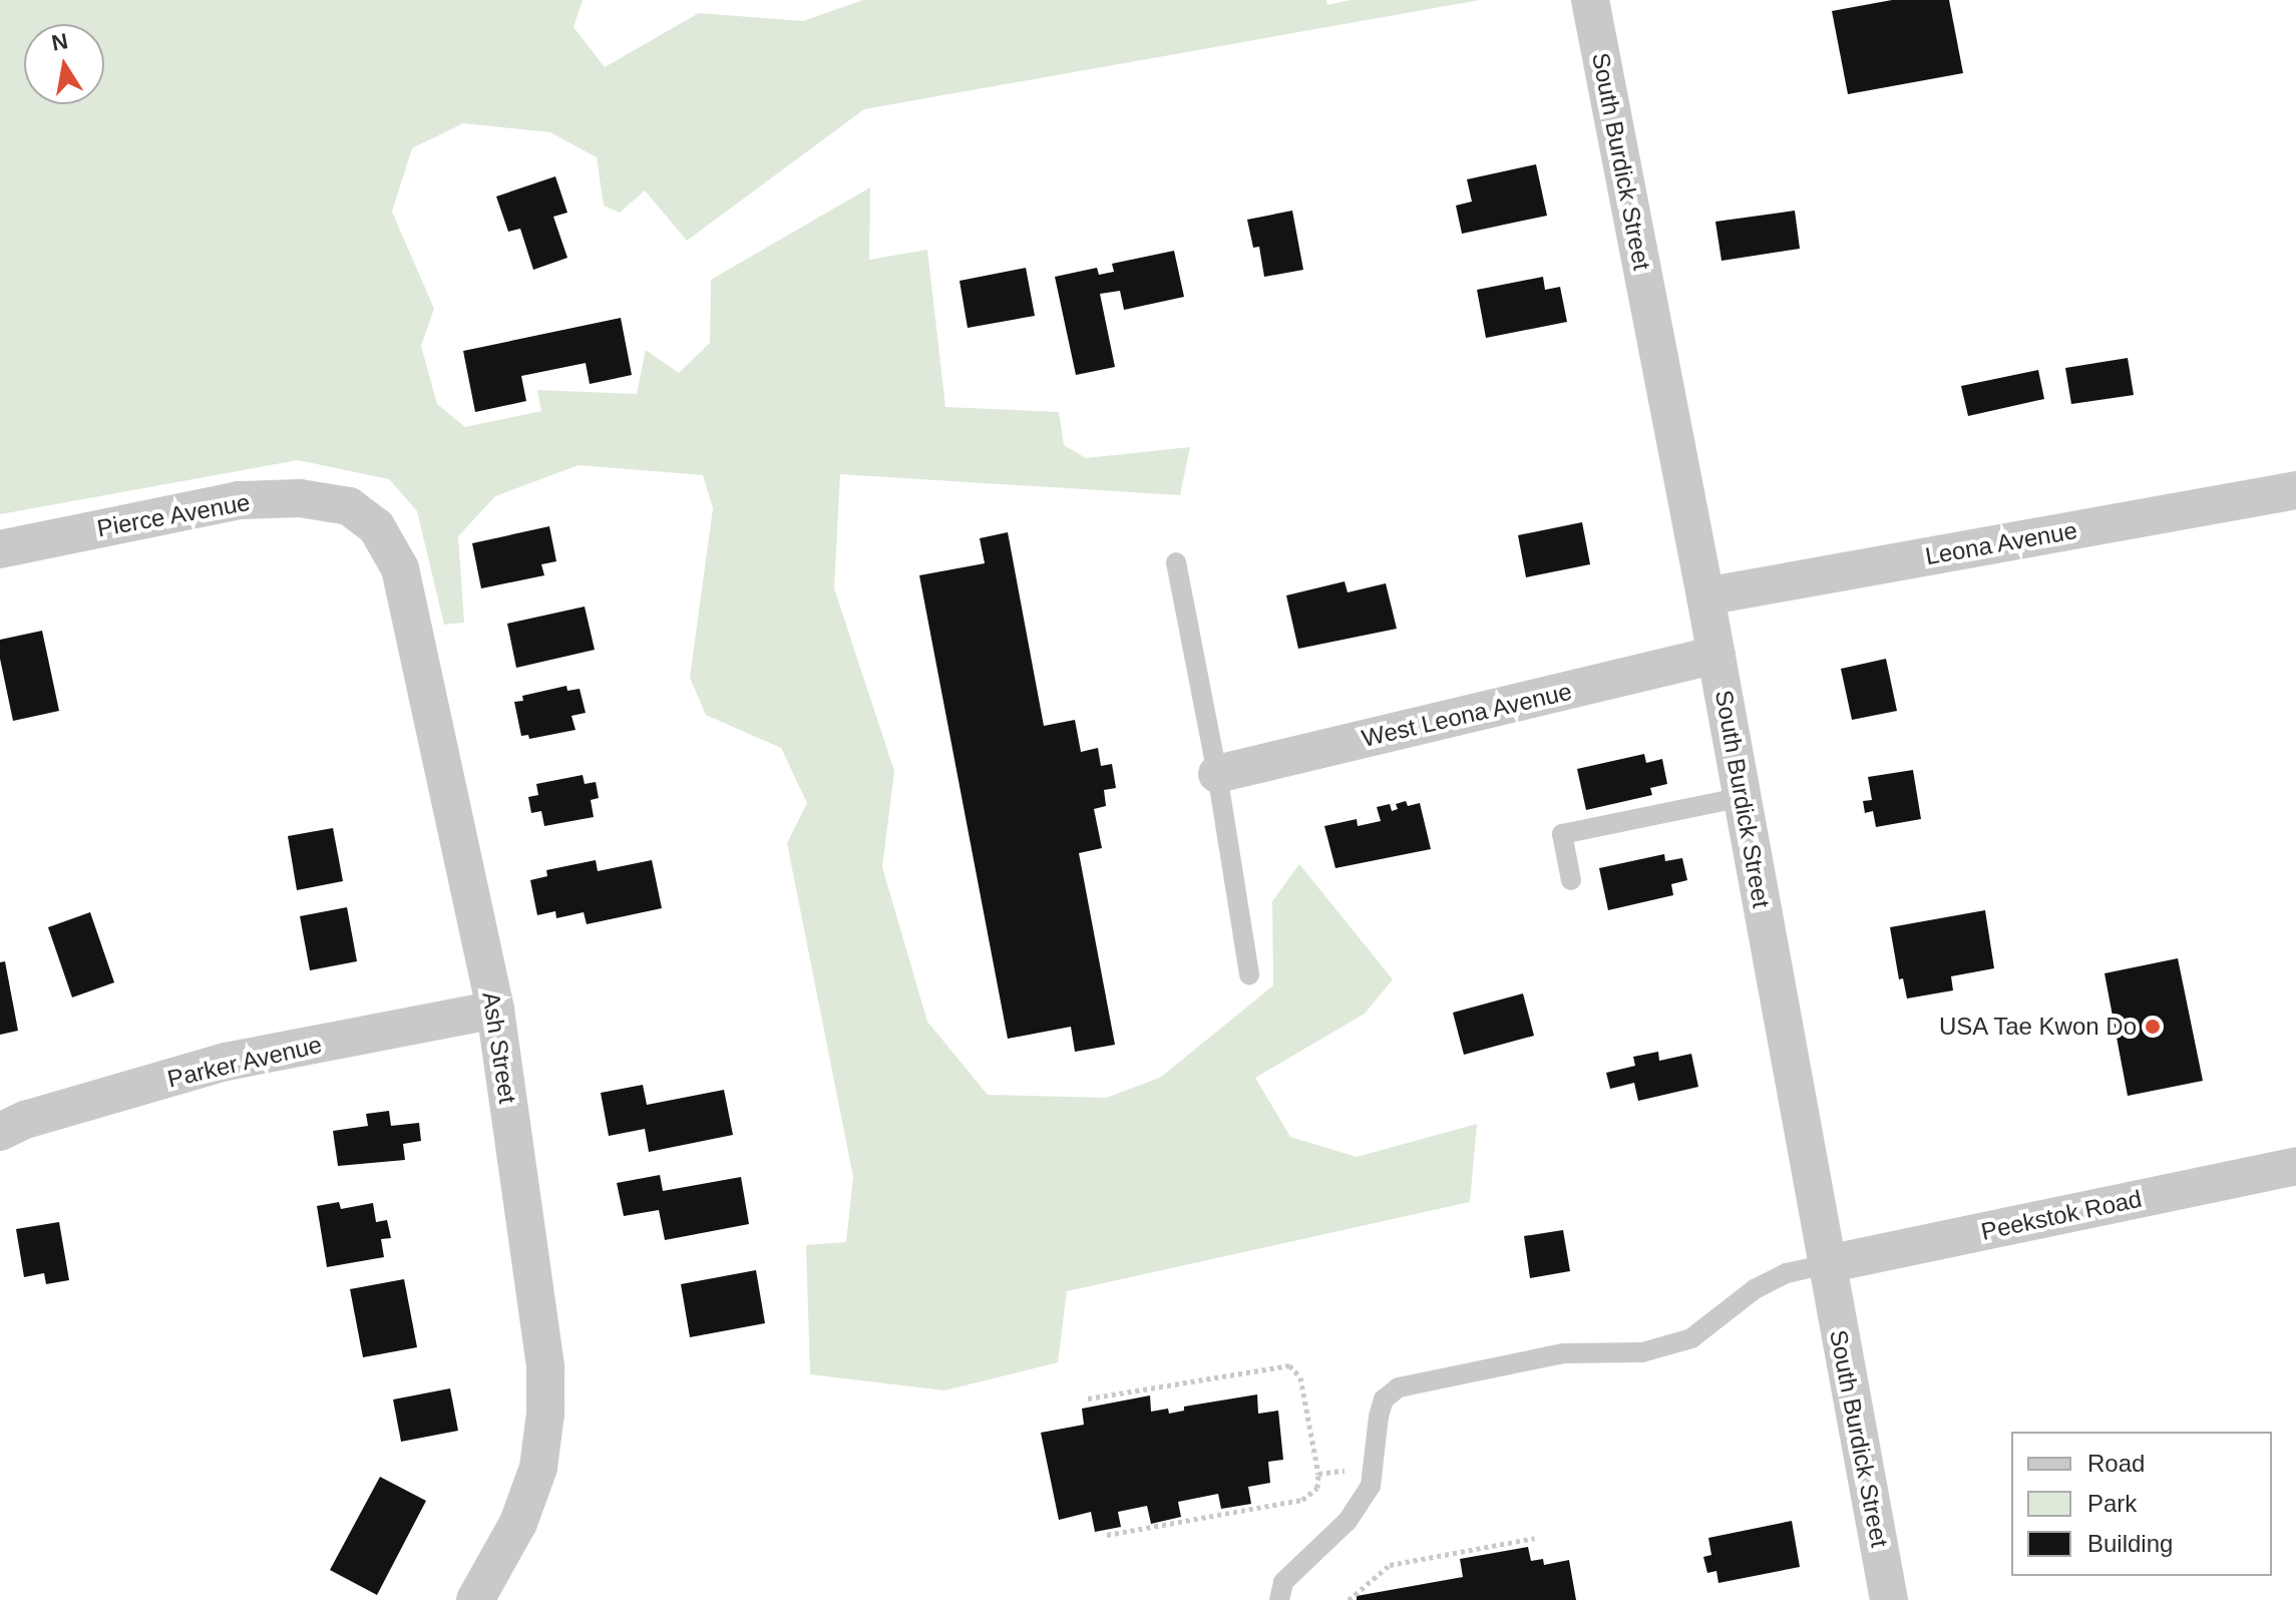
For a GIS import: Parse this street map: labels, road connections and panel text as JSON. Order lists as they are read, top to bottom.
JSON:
{
  "streets": {
    "street": [
      "South Burdick Street",
      "Pierce Avenue",
      "Leona Avenue",
      "West Leona Avenue",
      "Ash Street",
      "Parker Avenue",
      "Peekstok Road"
    ]
  },
  "crossings": [
    ["South Burdick Street", "Leona Avenue"],
    ["South Burdick Street", "West Leona Avenue"],
    ["South Burdick Street", "Peekstok Road"],
    ["Pierce Avenue", "Ash Street"],
    ["Ash Street", "Parker Avenue"]
  ],
  "places": ["USA Tae Kwon Do"],
  "legend": ["Road", "Park", "Building"],
  "north": "top"
}
